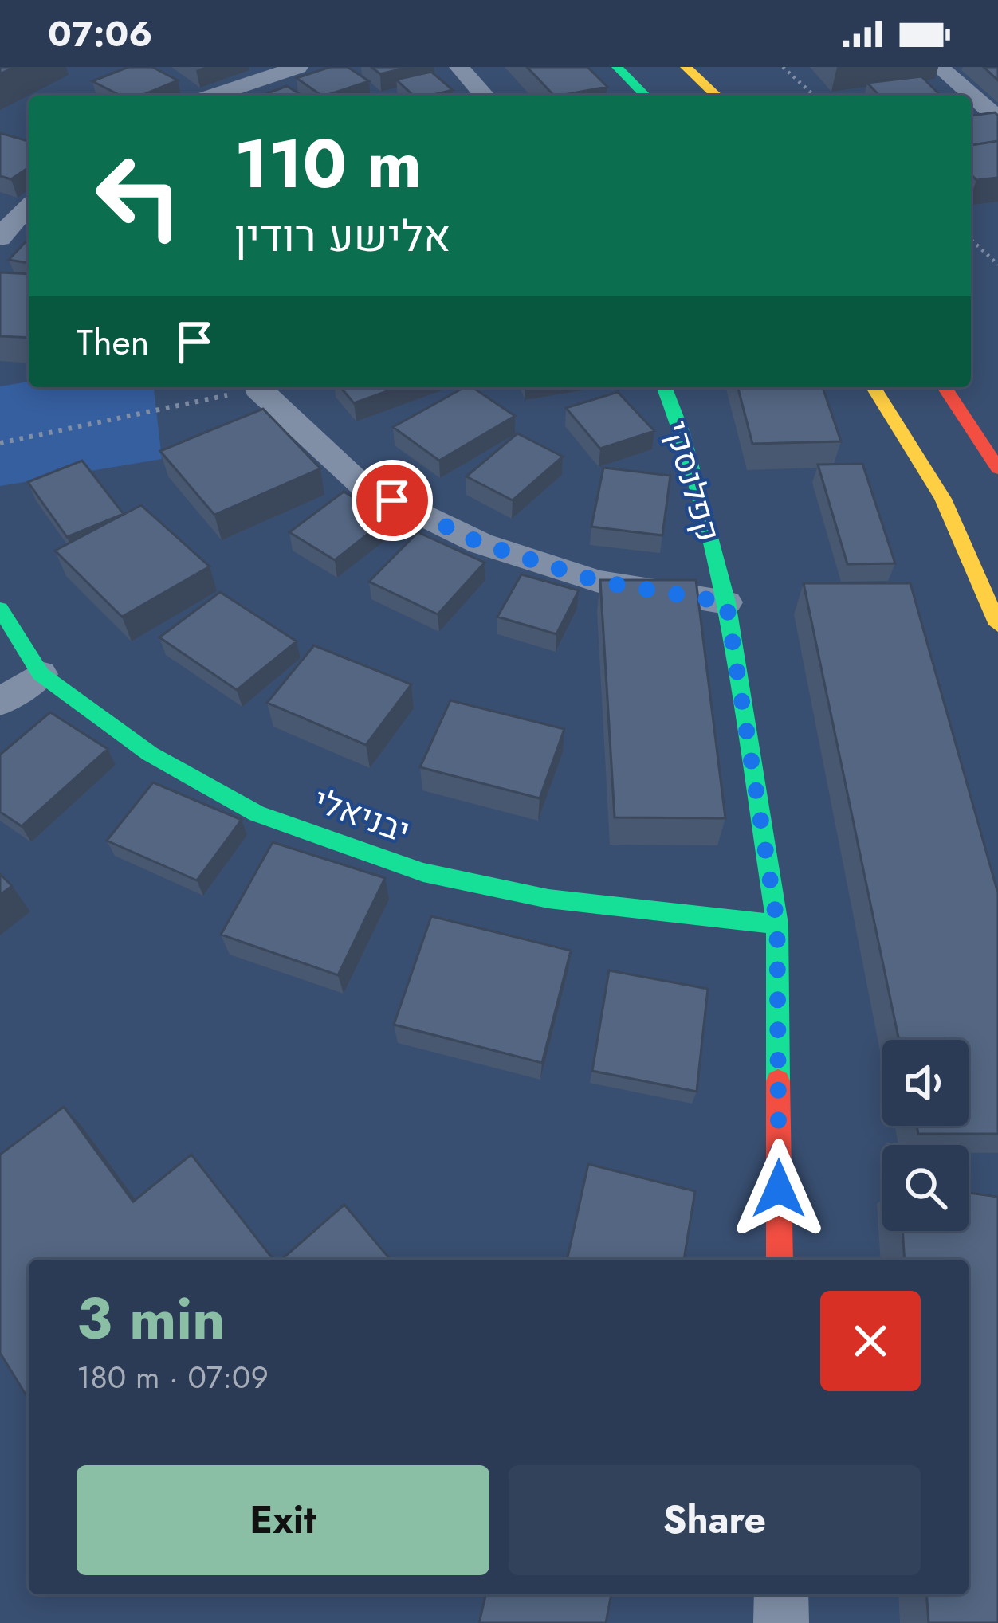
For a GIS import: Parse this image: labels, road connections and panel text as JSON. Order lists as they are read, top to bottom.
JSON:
{
  "streets": {
    "street": ["קפלנסקי", "יבניאלי"]
  },
  "crossings": [
    ["קפלנסקי", "יבניאלי"]
  ],
  "page": {
    "status": "07:06",
    "turn": ["110 m", "אלישע רודין"],
    "then": "Then",
    "heading": ["3 min", "180 m · 07:09"],
    "buttons": ["Exit", "Share"]
  }
}
